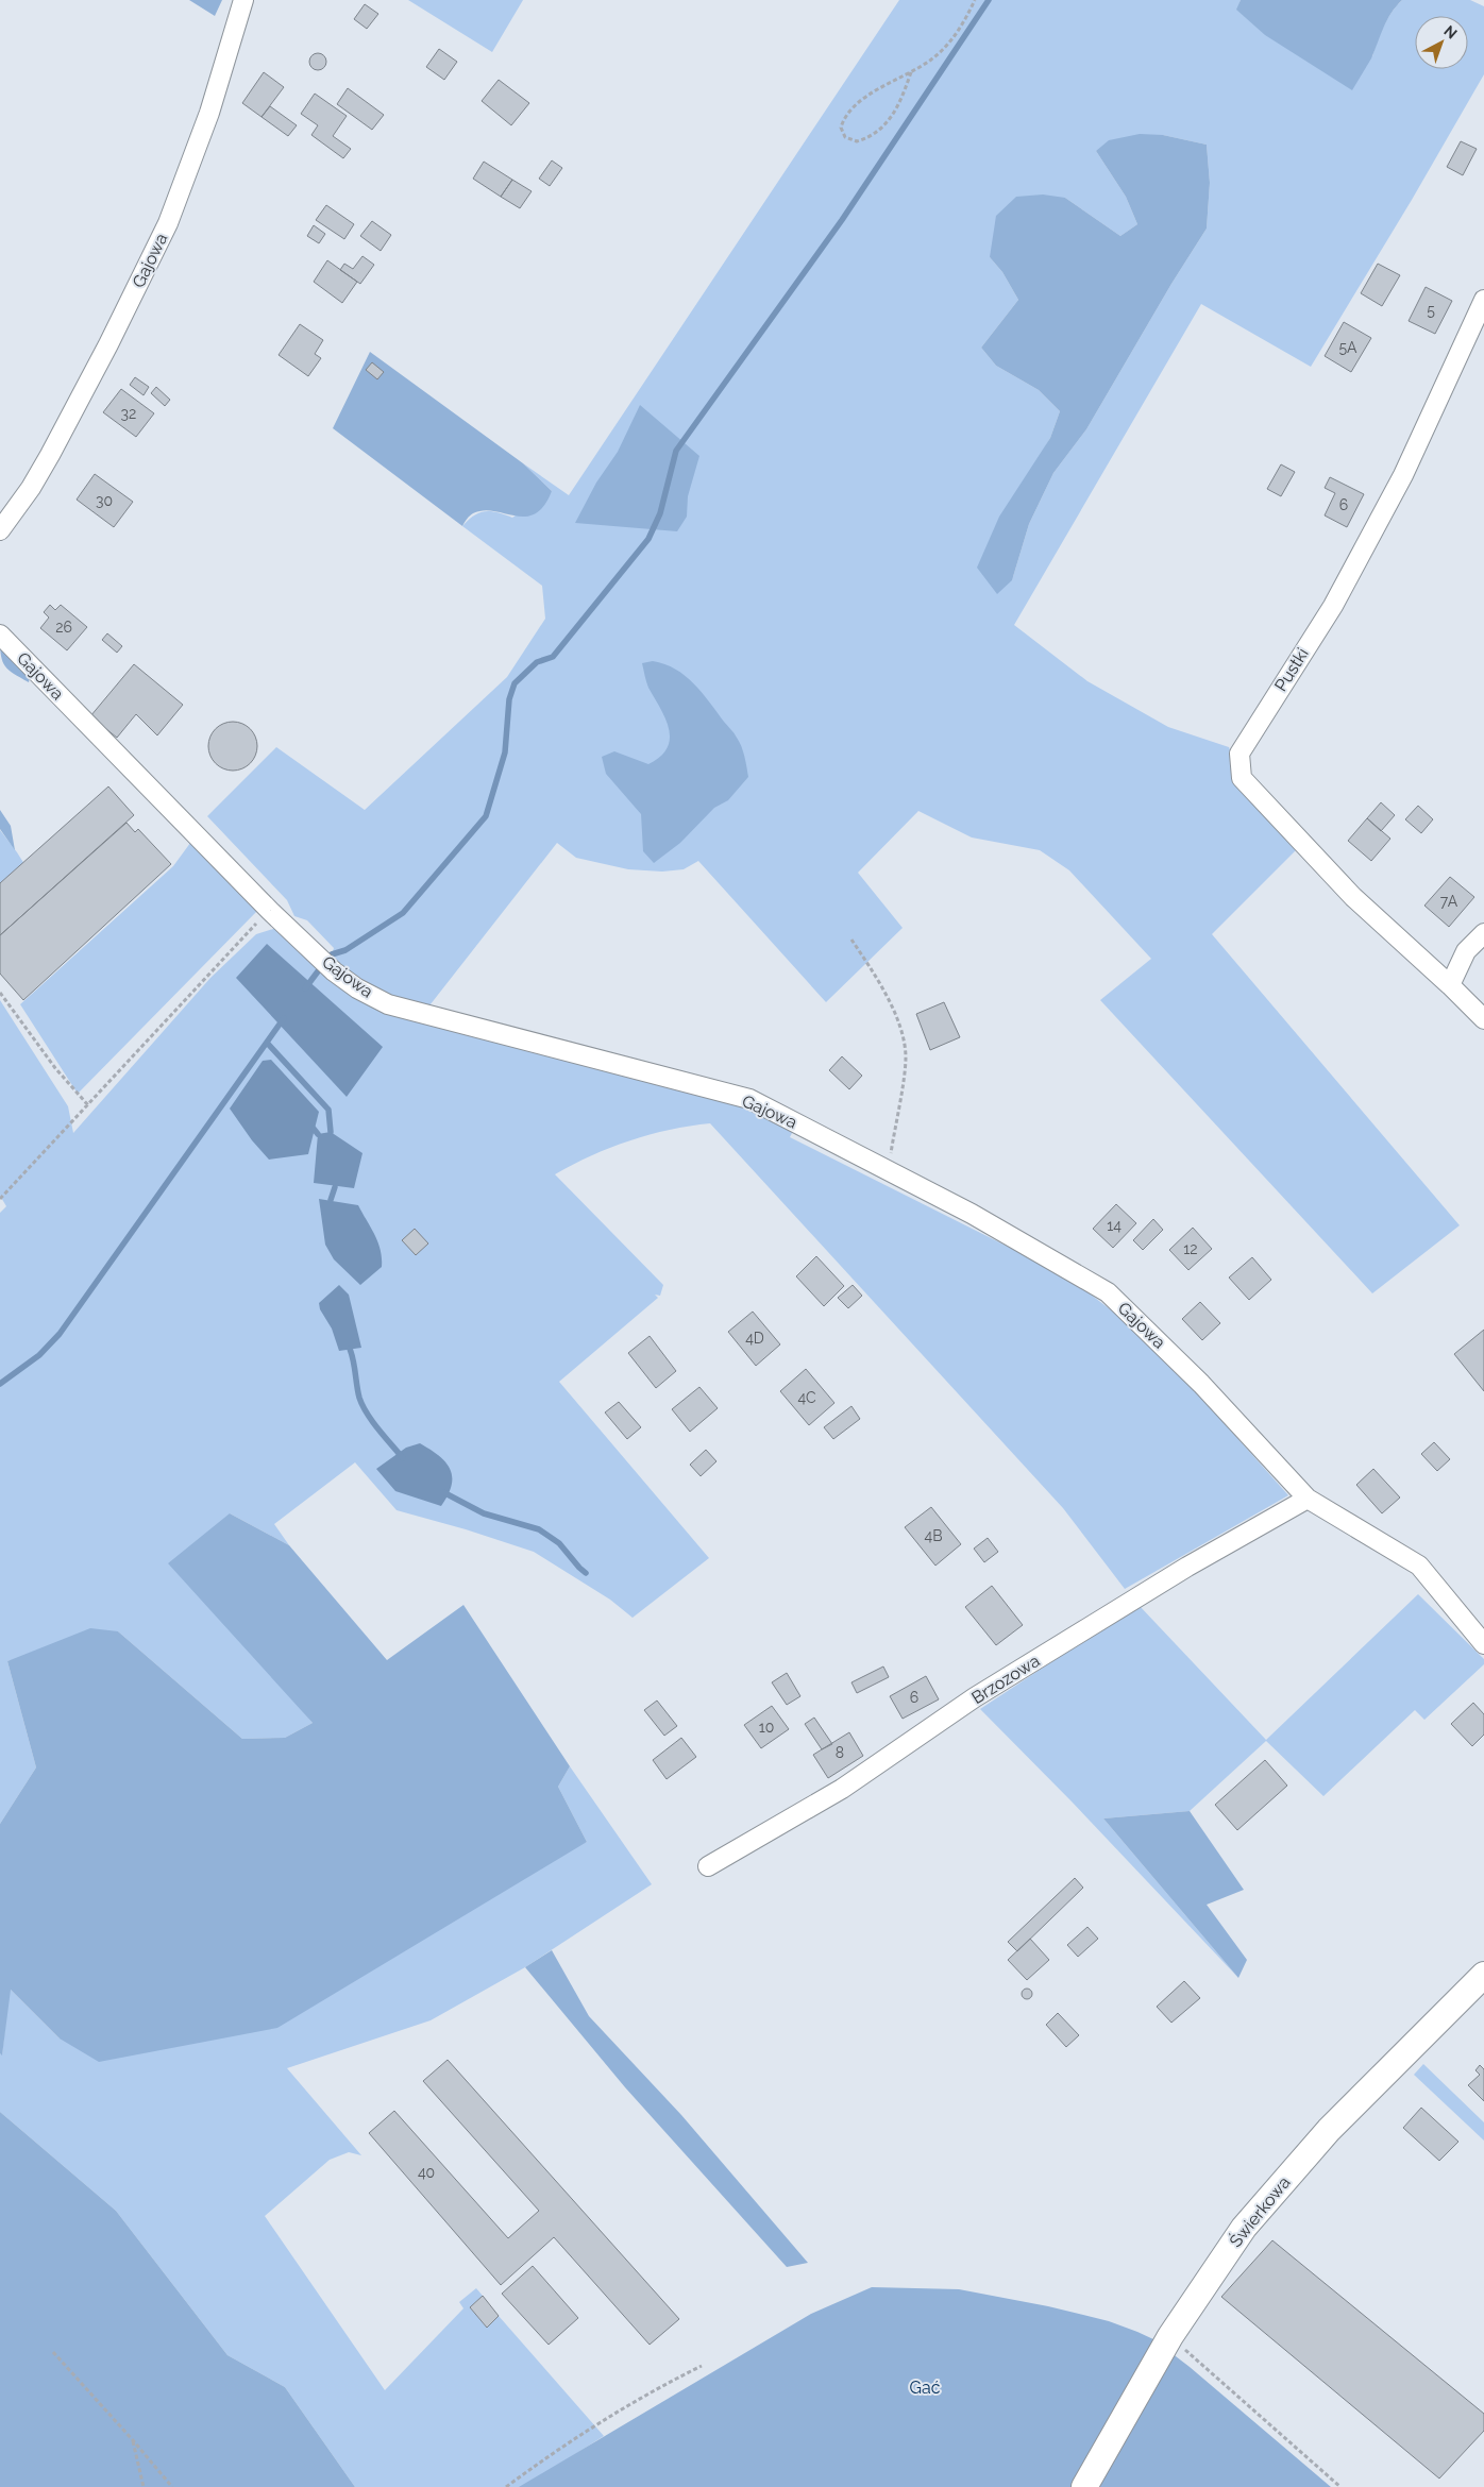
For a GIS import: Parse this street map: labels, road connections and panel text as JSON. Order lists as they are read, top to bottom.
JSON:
{
  "streets": {
    "street": [
      "Gajowa",
      "Pustki",
      "Brzozowa",
      "Świerkowa"
    ]
  },
  "crossings": [
    ["Gajowa", "Brzozowa"]
  ],
  "parks": ["Gać"],
  "house_numbers": [
    "5",
    "5A",
    "32",
    "30",
    "6",
    "26",
    "7A",
    "14",
    "12",
    "4D",
    "4C",
    "4B",
    "6",
    "10",
    "8",
    "40"
  ],
  "north": "top right"
}
